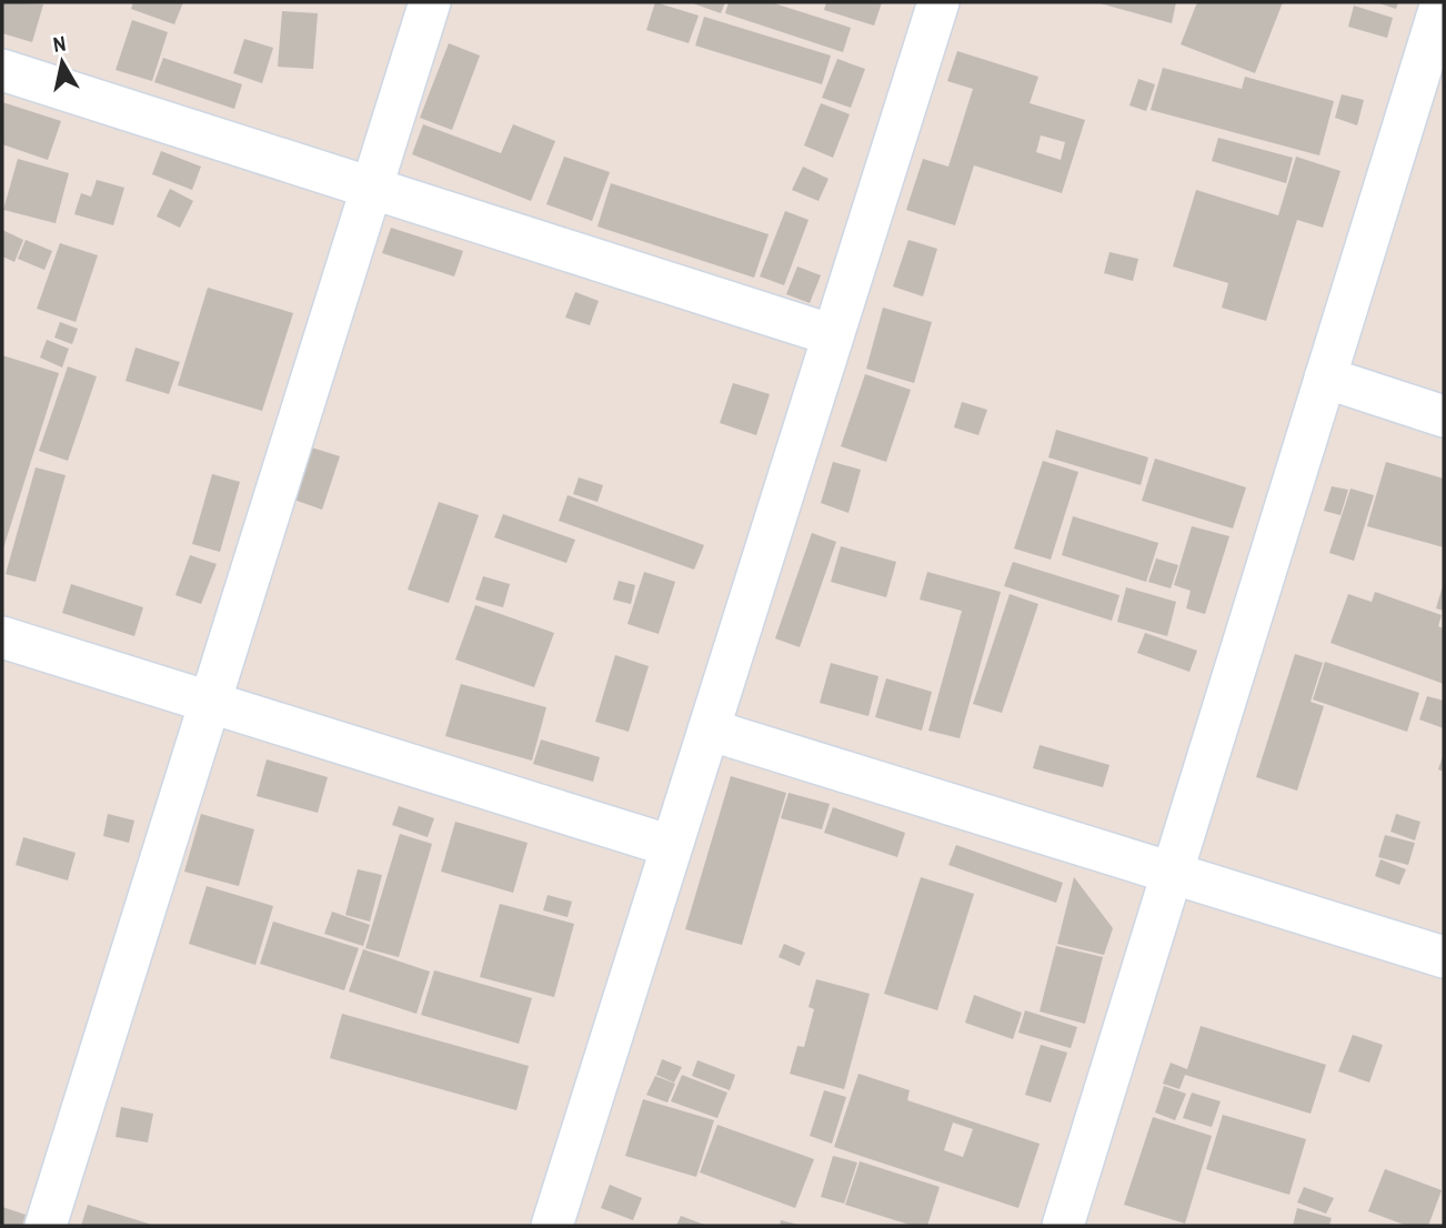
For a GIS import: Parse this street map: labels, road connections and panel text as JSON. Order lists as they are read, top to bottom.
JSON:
{
  "north": "top"
}
